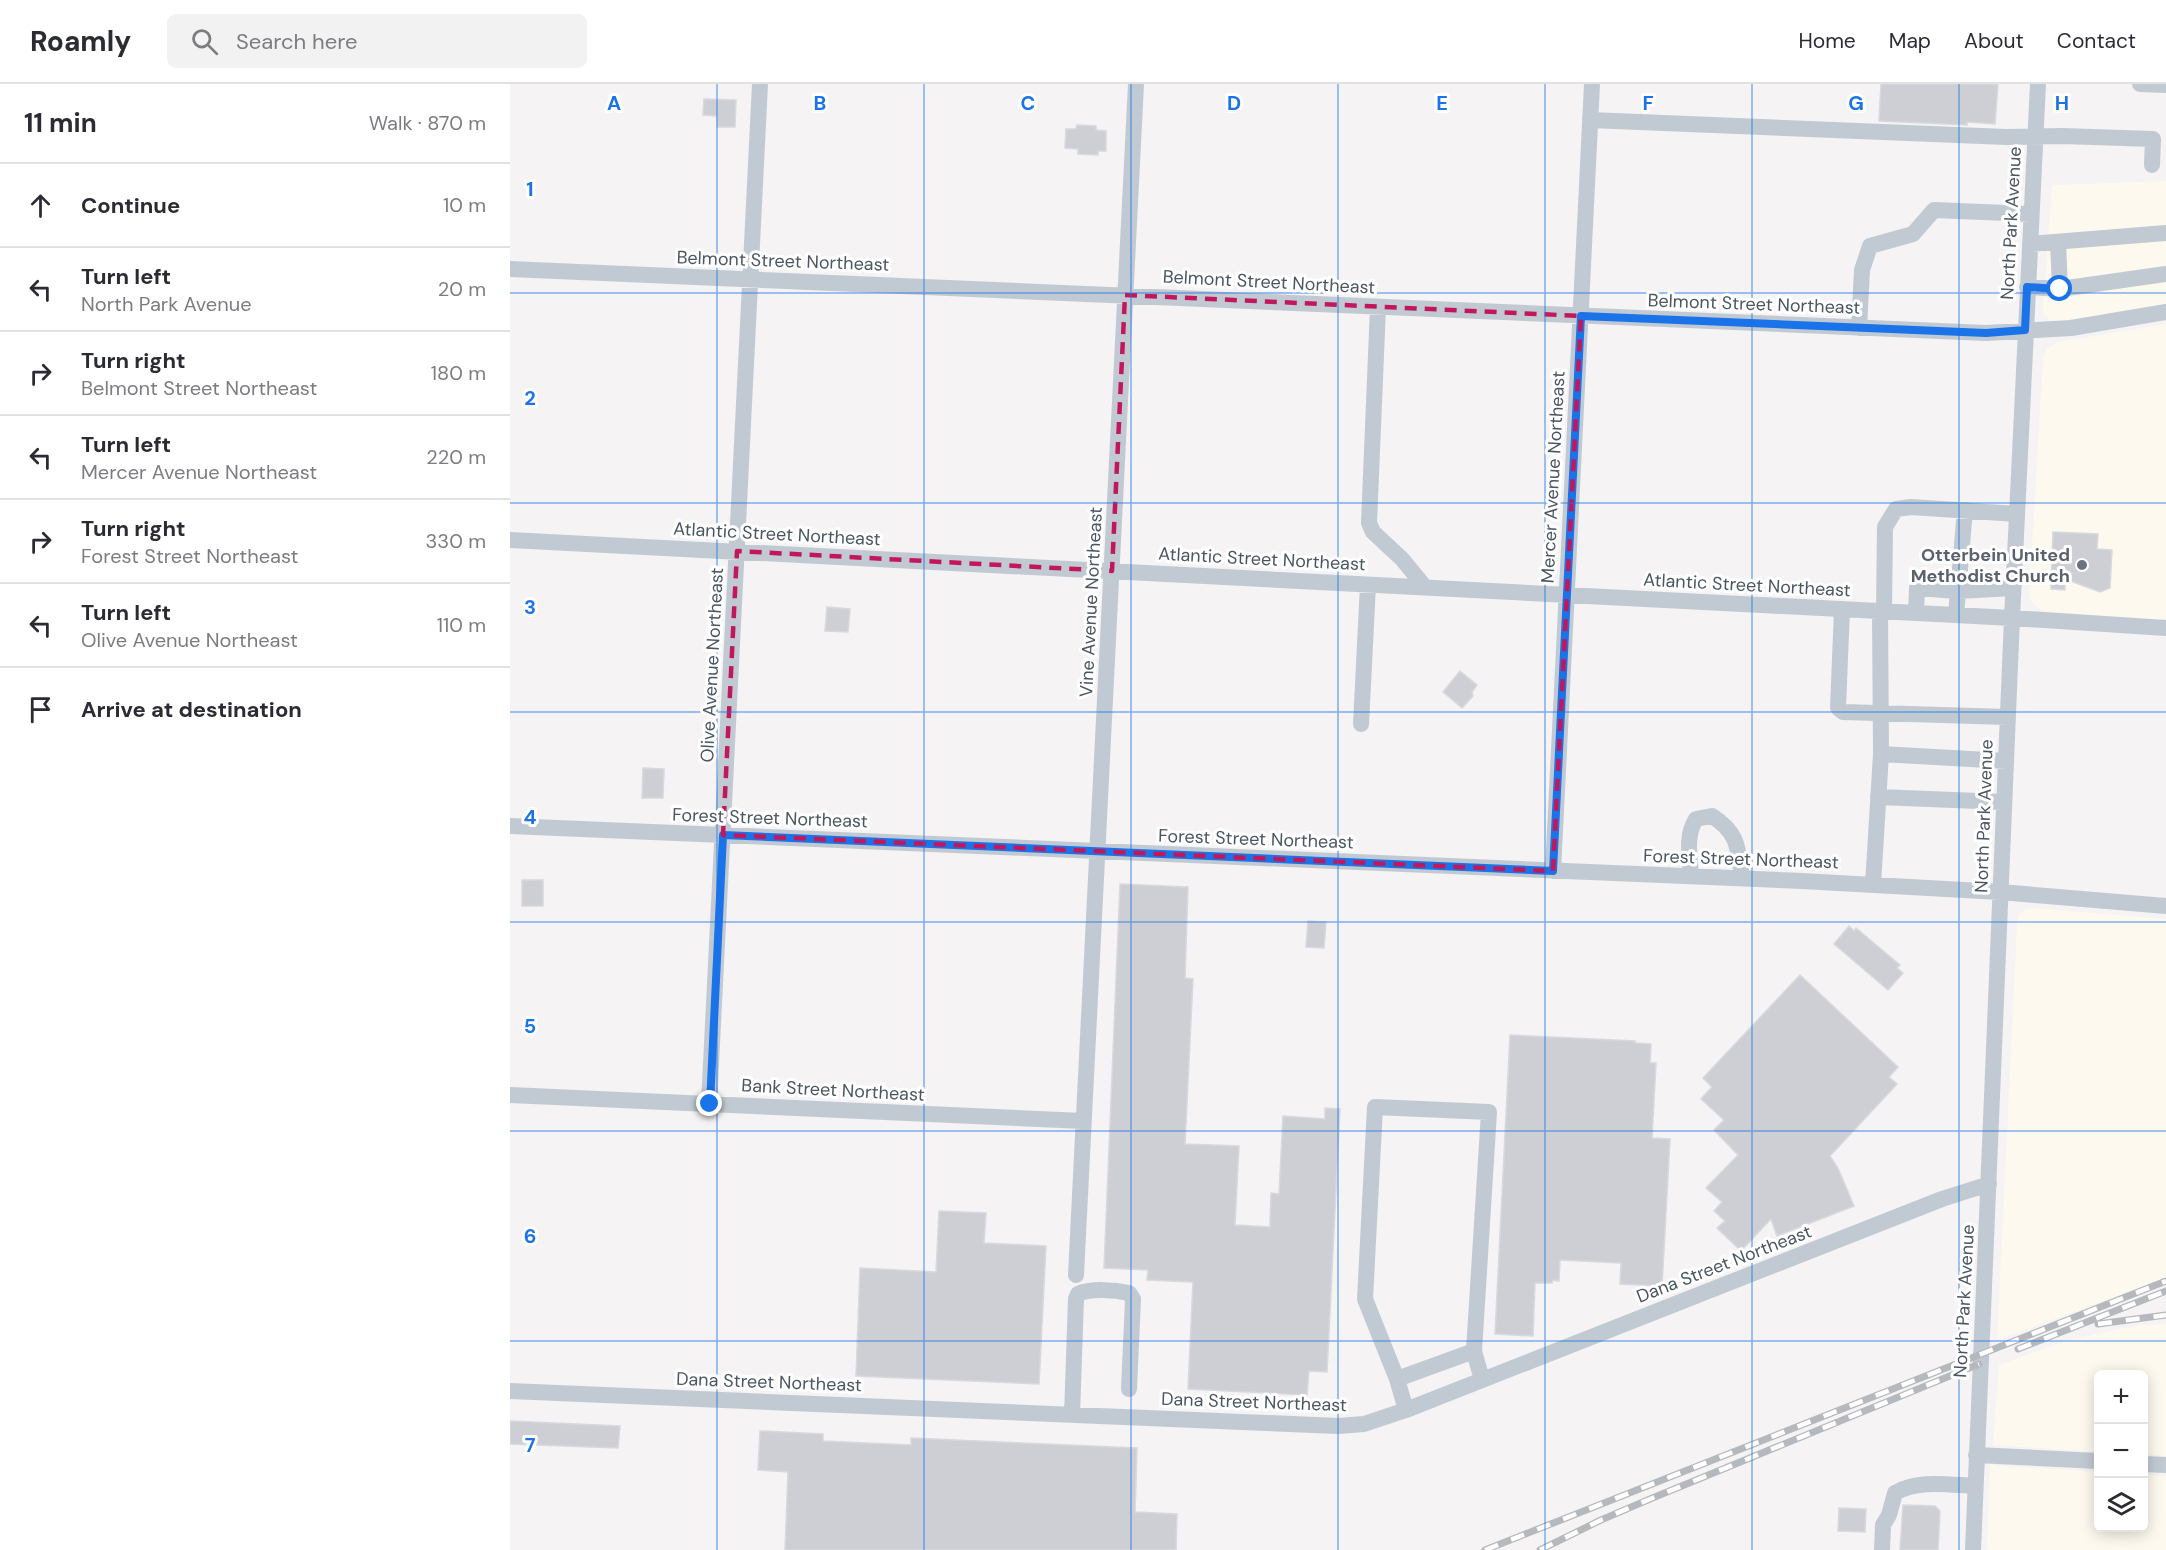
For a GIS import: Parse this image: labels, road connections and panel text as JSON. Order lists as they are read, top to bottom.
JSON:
{
  "streets": {
    "street": [
      "North Park Avenue",
      "Belmont Street Northeast",
      "Mercer Avenue Northeast",
      "Atlantic Street Northeast",
      "Vine Avenue Northeast",
      "Olive Avenue Northeast",
      "Forest Street Northeast",
      "Bank Street Northeast",
      "Dana Street Northeast"
    ]
  },
  "crossings": [
    ["North Park Avenue", "Belmont Street Northeast"],
    ["North Park Avenue", "Atlantic Street Northeast"],
    ["North Park Avenue", "Forest Street Northeast"],
    ["North Park Avenue", "Dana Street Northeast"],
    ["Belmont Street Northeast", "Mercer Avenue Northeast"],
    ["Belmont Street Northeast", "Vine Avenue Northeast"],
    ["Belmont Street Northeast", "Olive Avenue Northeast"],
    ["Mercer Avenue Northeast", "Atlantic Street Northeast"],
    ["Mercer Avenue Northeast", "Forest Street Northeast"],
    ["Atlantic Street Northeast", "Vine Avenue Northeast"],
    ["Atlantic Street Northeast", "Olive Avenue Northeast"],
    ["Vine Avenue Northeast", "Forest Street Northeast"],
    ["Vine Avenue Northeast", "Bank Street Northeast"],
    ["Olive Avenue Northeast", "Forest Street Northeast"],
    ["Olive Avenue Northeast", "Bank Street Northeast"]
  ],
  "places": ["Otterbein United Methodist Church"],
  "page": {
    "header": "Roamly",
    "search": "Search here",
    "nav": [
      "Home",
      "Map",
      "About",
      "Contact"
    ],
    "heading": ["11 min", "Walk · 870 m"],
    "list": [
      ["Continue", "10 m"],
      ["Turn left", "North Park Avenue", "20 m"],
      ["Turn right", "Belmont Street Northeast", "180 m"],
      ["Turn left", "Mercer Avenue Northeast", "220 m"],
      ["Turn right", "Forest Street Northeast", "330 m"],
      ["Turn left", "Olive Avenue Northeast", "110 m"],
      "Arrive at destination"
    ],
    "map_buttons": ["+", "−"]
  },
  "grid": {
    "columns": [
      "A",
      "B",
      "C",
      "D",
      "E",
      "F",
      "G",
      "H"
    ],
    "rows": [
      "1",
      "2",
      "3",
      "4",
      "5",
      "6",
      "7"
    ]
  }
}
